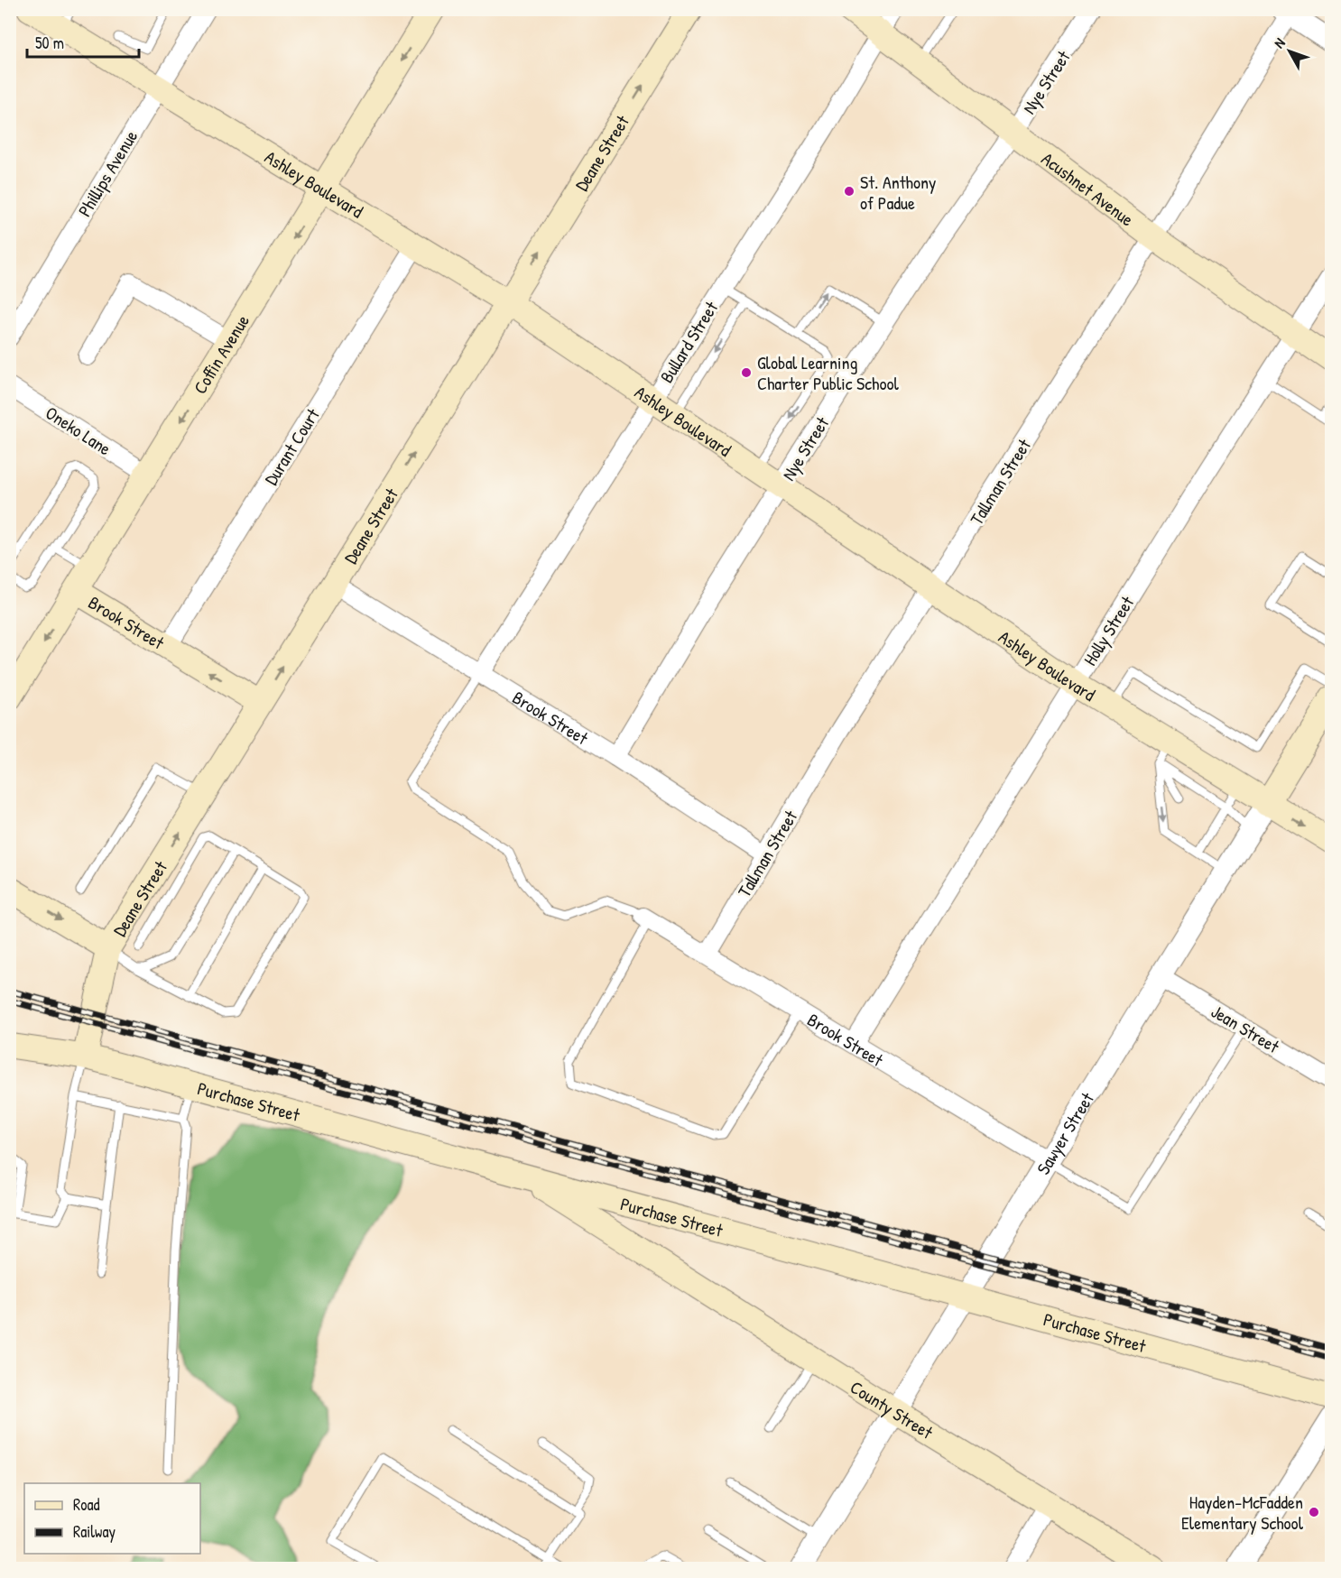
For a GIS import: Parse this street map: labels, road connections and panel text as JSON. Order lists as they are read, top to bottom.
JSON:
{
  "streets": {
    "main road": [
      "Deane Street",
      "Ashley Boulevard",
      "Acushnet Avenue",
      "Coffin Avenue",
      "Brook Street",
      "Purchase Street",
      "Sawyer Street",
      "County Street"
    ],
    "street": [
      "Nye Street",
      "Phillips Avenue",
      "Bullard Street",
      "Oneko Lane",
      "Durant Court",
      "Tallman Street",
      "Holly Street",
      "Jean Street"
    ]
  },
  "crossings": [
    ["Nye Street", "Ashley Boulevard"],
    ["Nye Street", "Acushnet Avenue"],
    ["Nye Street", "Brook Street"],
    ["Deane Street", "Ashley Boulevard"],
    ["Deane Street", "Brook Street"],
    ["Deane Street", "Purchase Street"],
    ["Phillips Avenue", "Ashley Boulevard"],
    ["Ashley Boulevard", "Bullard Street"],
    ["Ashley Boulevard", "Coffin Avenue"],
    ["Ashley Boulevard", "Durant Court"],
    ["Ashley Boulevard", "Tallman Street"],
    ["Ashley Boulevard", "Holly Street"],
    ["Ashley Boulevard", "Sawyer Street"],
    ["Acushnet Avenue", "Bullard Street"],
    ["Acushnet Avenue", "Tallman Street"],
    ["Acushnet Avenue", "Holly Street"],
    ["Bullard Street", "Brook Street"],
    ["Coffin Avenue", "Oneko Lane"],
    ["Coffin Avenue", "Brook Street"],
    ["Durant Court", "Brook Street"],
    ["Tallman Street", "Brook Street"],
    ["Brook Street", "Holly Street"],
    ["Brook Street", "Sawyer Street"],
    ["Jean Street", "Sawyer Street"],
    ["Purchase Street", "Sawyer Street"],
    ["Purchase Street", "County Street"],
    ["Sawyer Street", "County Street"]
  ],
  "one_way": ["Deane Street", "Coffin Avenue"],
  "places": ["St. Anthony of Padue", "Global Learning Charter Public School", "Hayden-McFadden Elementary School"],
  "legend": ["Road", "Railway"],
  "scale_bar": "50 m",
  "north": "top left"
}
